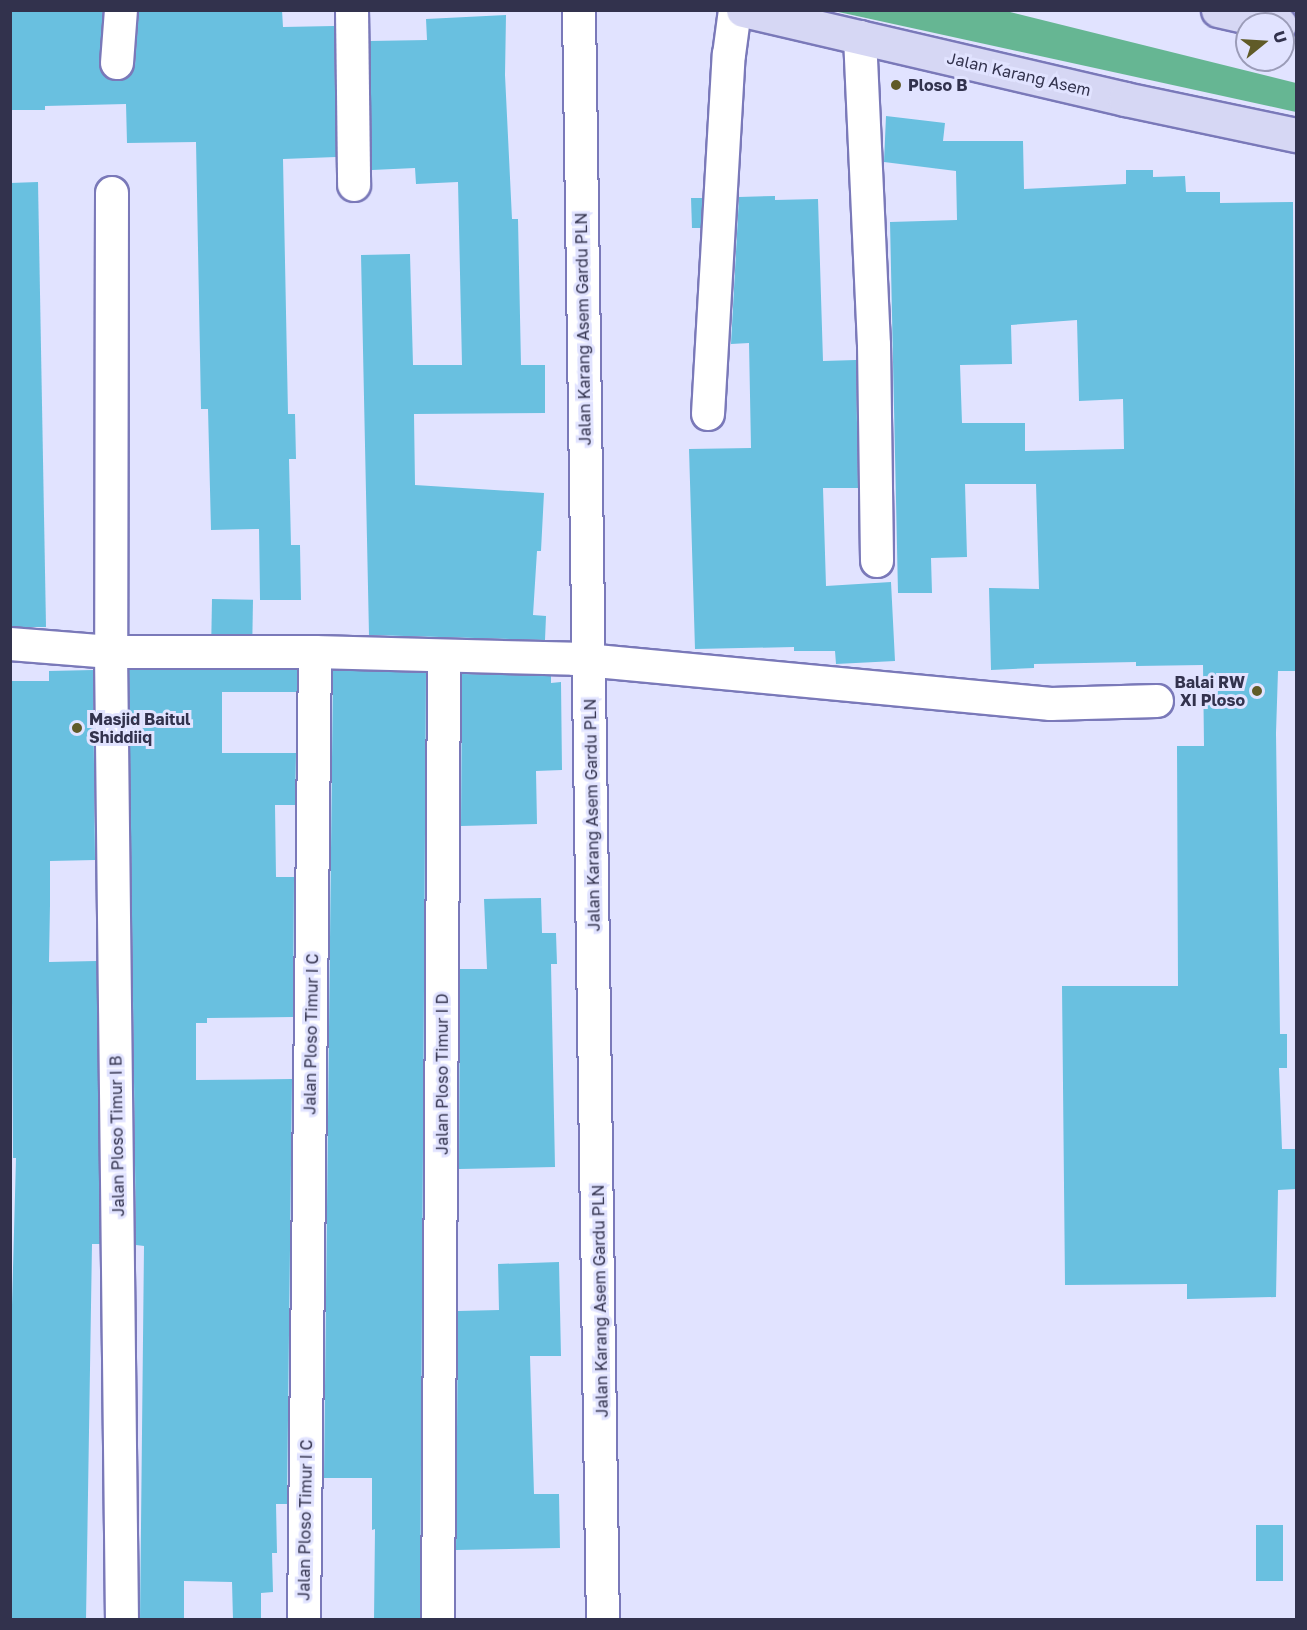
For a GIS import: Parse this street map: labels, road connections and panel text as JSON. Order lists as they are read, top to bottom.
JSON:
{
  "streets": {
    "main road": ["Jalan Karang Asem"],
    "street": [
      "Jalan Karang Asem Gardu PLN",
      "Jalan Ploso Timur I C",
      "Jalan Ploso Timur I D",
      "Jalan Ploso Timur I B"
    ]
  },
  "places": ["Ploso B", "Balai RW XI Ploso", "Masjid Baitul Shiddiiq"],
  "north": "right"
}
